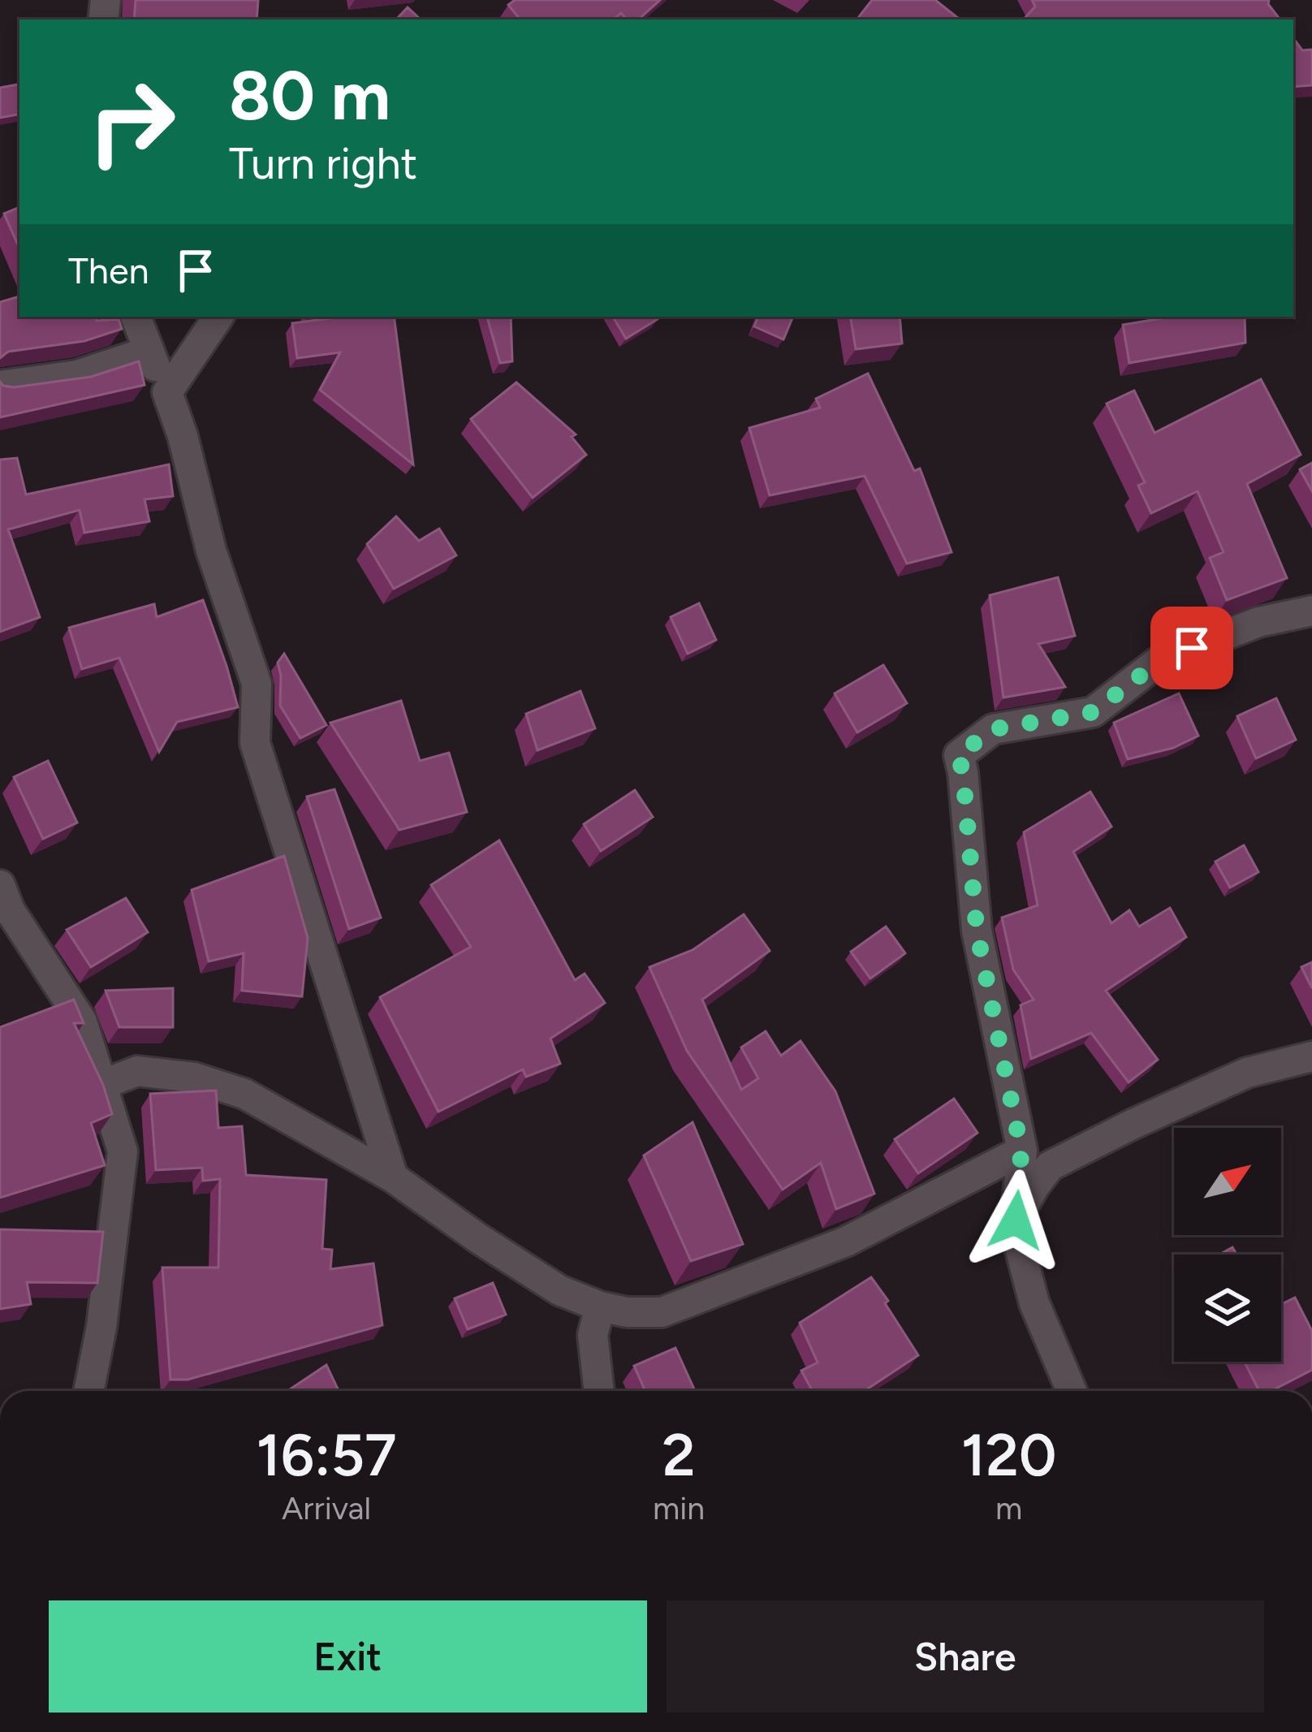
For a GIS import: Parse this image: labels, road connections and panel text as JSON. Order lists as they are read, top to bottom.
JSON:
{
  "north": "top right",
  "page": {
    "turn": ["80 m", "Turn right"],
    "then": "Then",
    "eta": [
      "16:57",
      "Arrival",
      "2",
      "min",
      "120",
      "m"
    ],
    "buttons": ["Exit", "Share"]
  }
}
